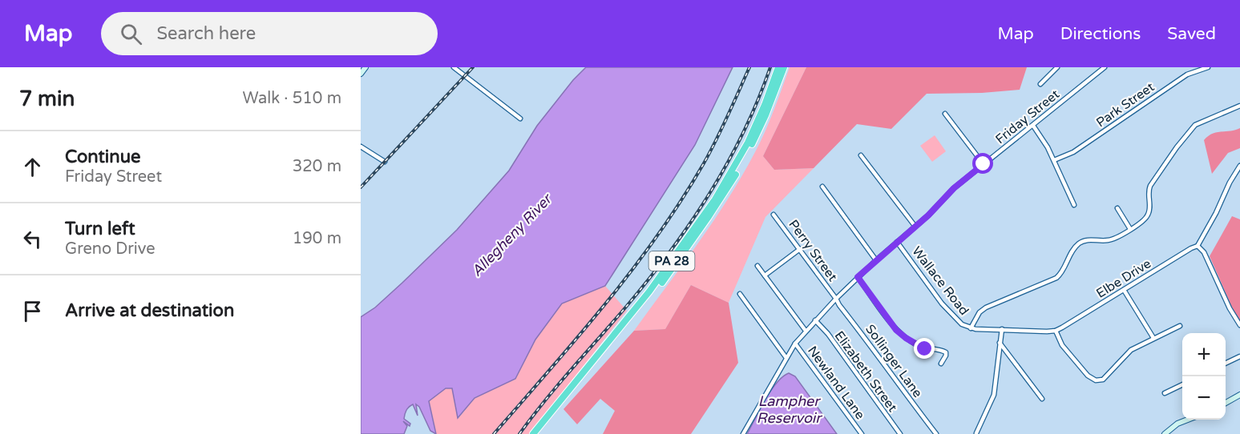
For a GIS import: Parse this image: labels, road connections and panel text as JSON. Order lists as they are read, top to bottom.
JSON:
{
  "streets": {
    "highway": ["PA 28"],
    "street": [
      "Park Street",
      "Friday Street",
      "Perry Street",
      "Elbe Drive",
      "Wallace Road",
      "Sollinger Lane",
      "Elizabeth Street",
      "Newland Lane"
    ]
  },
  "crossings": [
    ["Friday Street", "Perry Street"],
    ["Friday Street", "Wallace Road"],
    ["Friday Street", "Sollinger Lane"],
    ["Friday Street", "Elizabeth Street"],
    ["Friday Street", "Newland Lane"],
    ["Perry Street", "Sollinger Lane"]
  ],
  "water": ["Allegheny River", "Lampher Reservoir"],
  "page": {
    "header": "Map",
    "search": "Search here",
    "nav": ["Map", "Directions", "Saved"],
    "heading": ["7 min", "Walk · 510 m"],
    "list": [
      ["Continue", "Friday Street", "320 m"],
      ["Turn left", "Greno Drive", "190 m"],
      "Arrive at destination"
    ],
    "map_buttons": ["+", "−"]
  }
}
